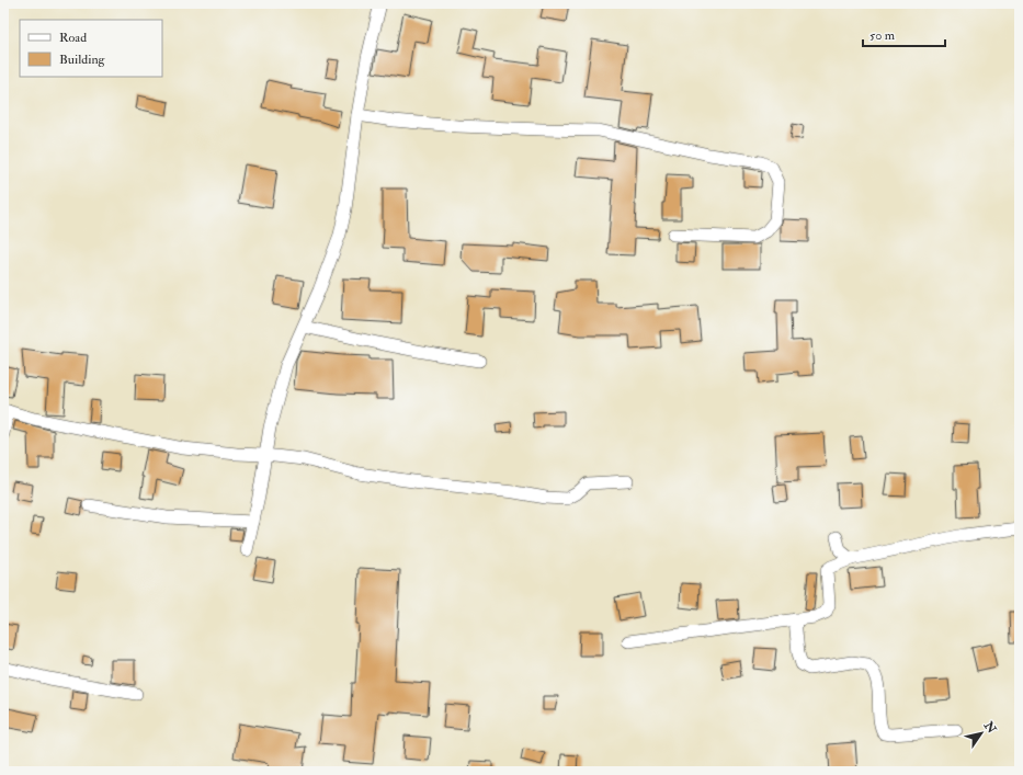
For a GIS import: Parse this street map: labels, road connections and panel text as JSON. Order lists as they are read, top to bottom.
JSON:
{
  "legend": ["Road", "Building"],
  "scale_bar": "50 m",
  "north": "top right"
}
